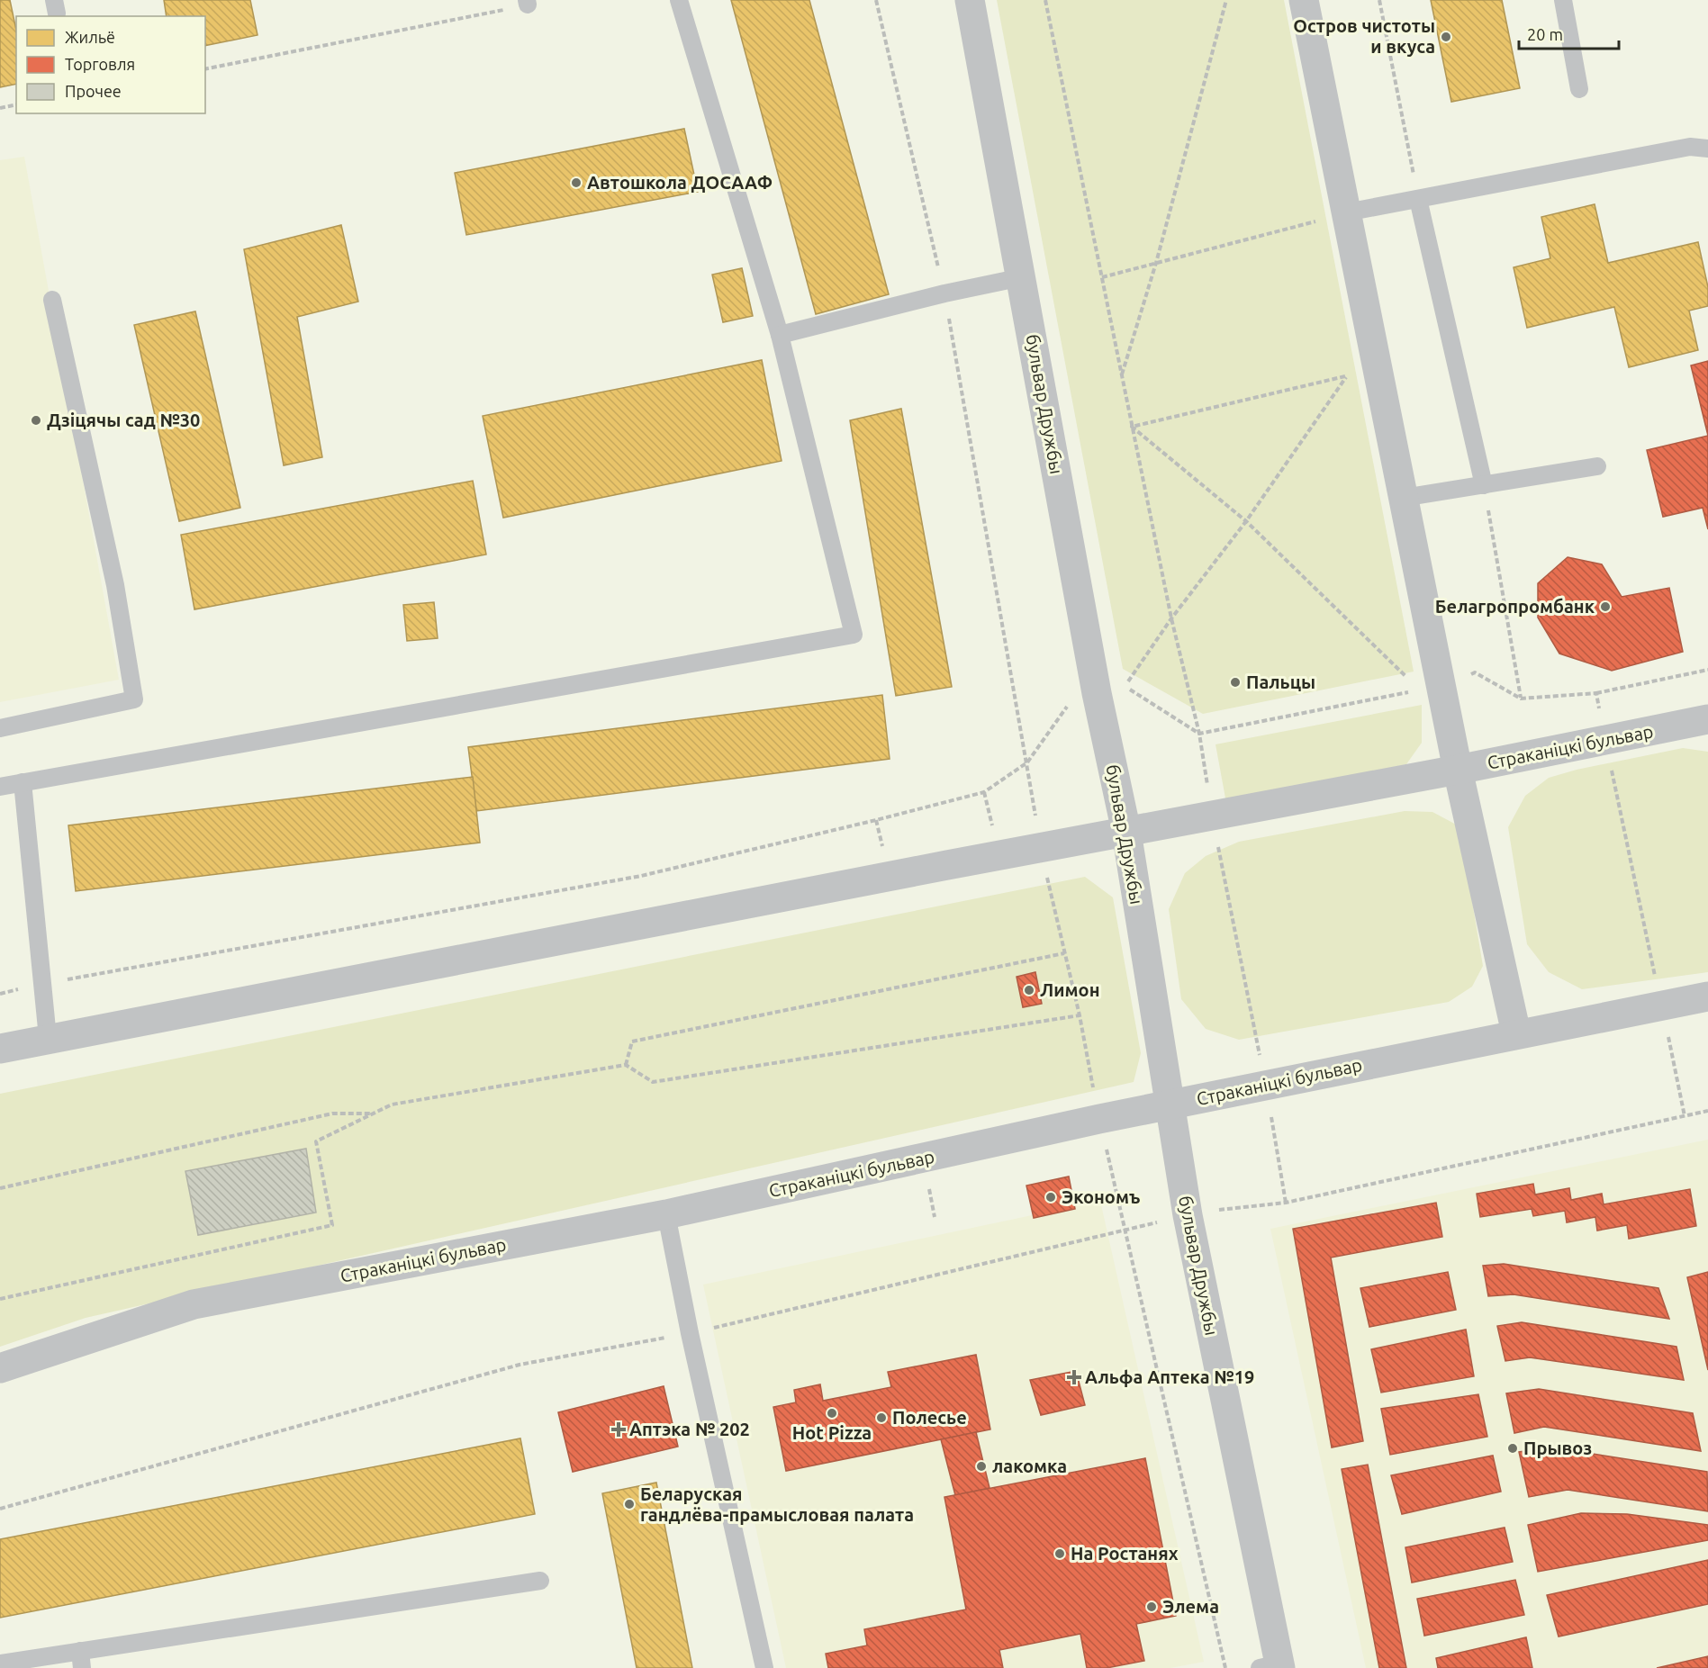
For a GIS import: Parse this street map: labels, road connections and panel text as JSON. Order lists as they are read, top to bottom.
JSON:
{
  "streets": {
    "street": ["бульвар Дружбы", "Страканіцкі бульвар"]
  },
  "crossings": [
    ["бульвар Дружбы", "Страканіцкі бульвар"]
  ],
  "places": {
    "other": [
      "Остров чистоты и вкуса",
      "Автошкола ДОСААФ",
      "Дзіцячы сад №30",
      "Белагропромбанк",
      "Пальцы",
      "Лимон",
      "Экономъ",
      "Hot Pizza",
      "Полесье",
      "Прывоз",
      "лакомка",
      "Беларуская гандлёва-прамысловая палата",
      "На Ростанях",
      "Элема"
    ],
    "health": ["Альфа Аптека №19", "Аптэка № 202"]
  },
  "legend": ["Жильё", "Торговля", "Прочее"],
  "scale_bar": "20 m"
}
